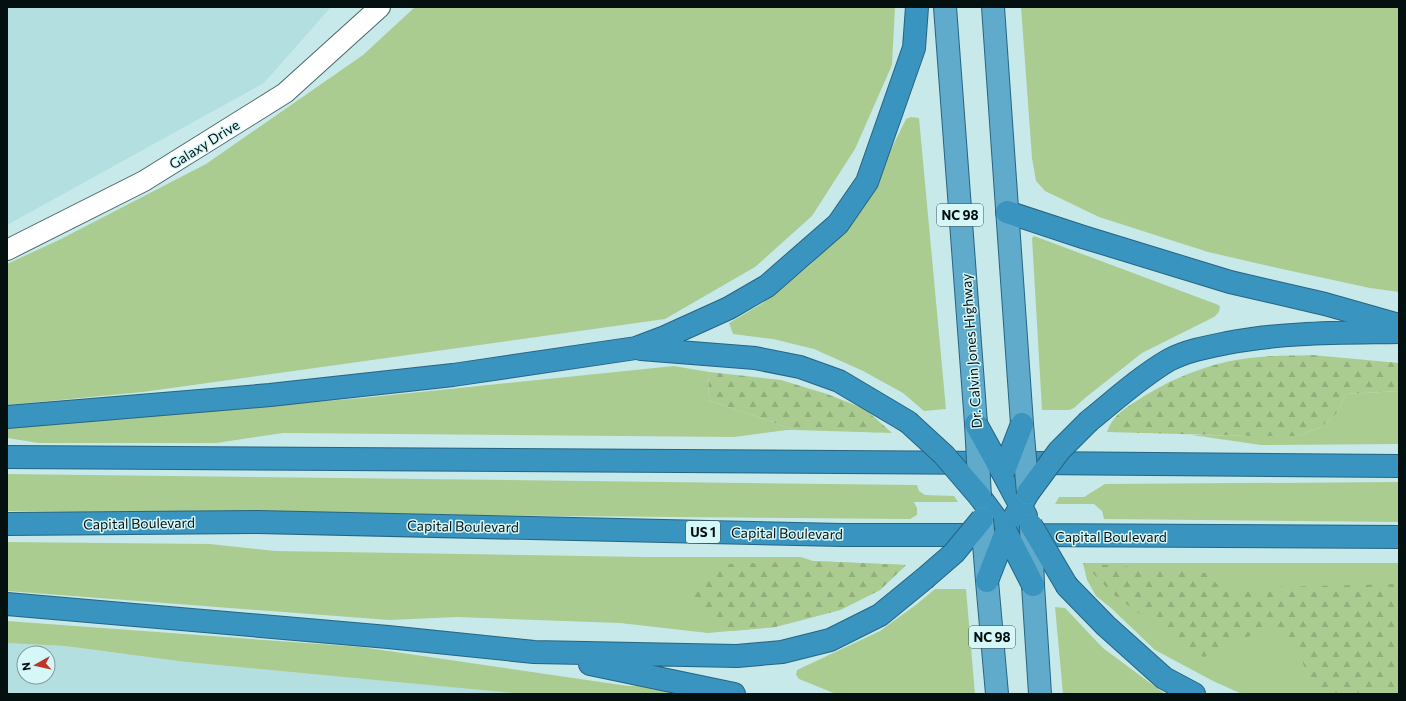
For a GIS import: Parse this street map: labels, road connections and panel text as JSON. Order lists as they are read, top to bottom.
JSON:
{
  "streets": {
    "highway": [
      "NC 98",
      "Dr. Calvin Jones Highway",
      "Capital Boulevard",
      "US 1"
    ],
    "street": ["Galaxy Drive"]
  },
  "north": "left"
}
